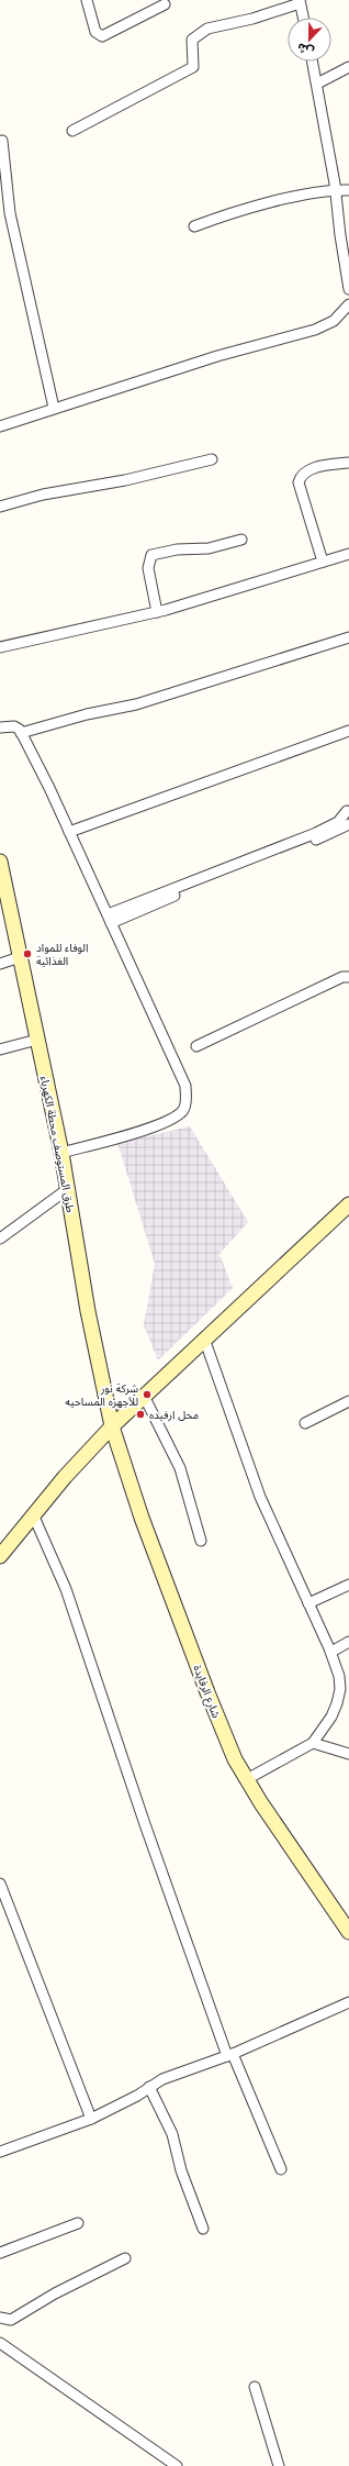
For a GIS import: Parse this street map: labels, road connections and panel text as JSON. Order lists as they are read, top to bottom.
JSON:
{
  "streets": {
    "street": ["طرق المستوصف محطة الكهرباء", "شارع الرفايدة"]
  },
  "crossings": [
    ["طرق المستوصف محطة الكهرباء", "شارع الرفايدة"]
  ],
  "places": ["الوفاء للمواد الغذائية", "شركة نور للأجهزه المساحيه", "محل ارفيده"],
  "north": "bottom"
}
